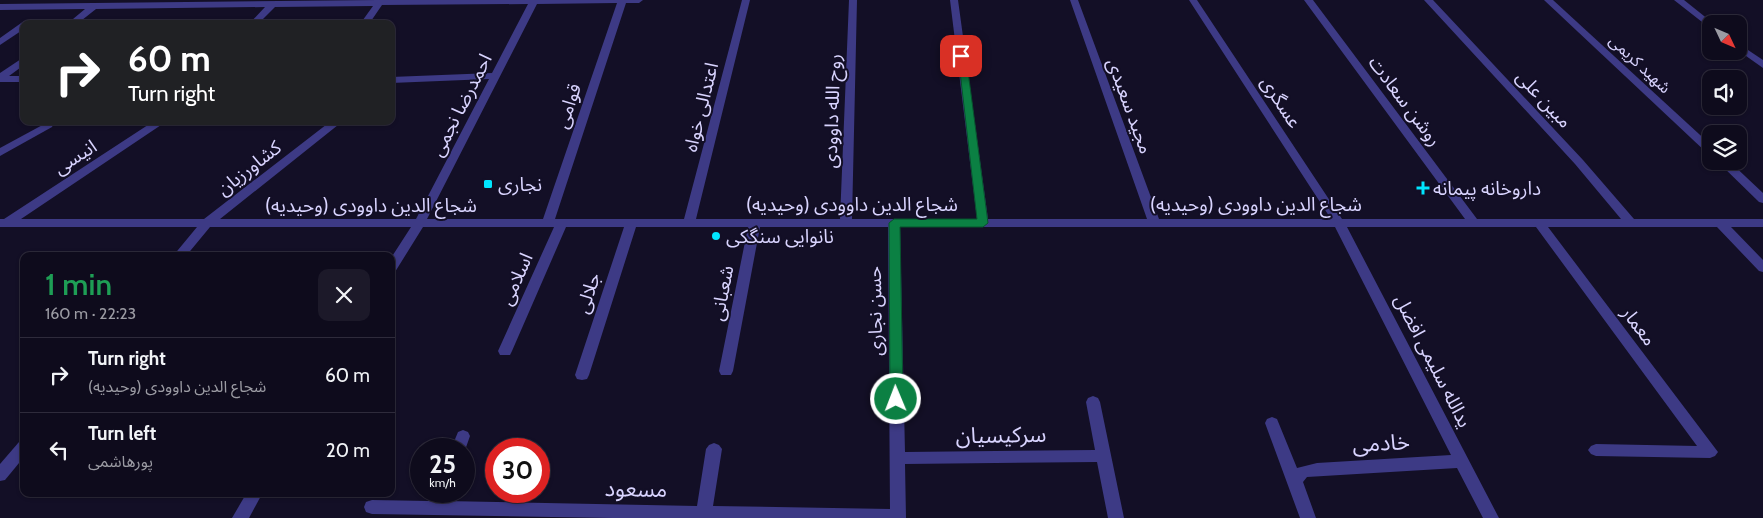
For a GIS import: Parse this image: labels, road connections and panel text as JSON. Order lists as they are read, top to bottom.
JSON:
{
  "streets": {
    "street": [
      "شهید کریمی",
      "مبین علی",
      "روشن سعادت",
      "عسگری",
      "احمدرضا نجمی",
      "قوامی",
      "مجید سعیدی",
      "اعتدالی خواه",
      "روح الله داوودی",
      "انیسی",
      "کشاورزیان",
      "شجاع الدین داوودی (وحیدیه)",
      "اسلامی",
      "جلالی",
      "شعبانی",
      "حسن نجاری",
      "معمار",
      "یدالله سلیمی افضل",
      "سرکیسیان",
      "خادمی",
      "مسعود"
    ]
  },
  "crossings": [
    ["مبین علی", "شجاع الدین داوودی (وحیدیه)"],
    ["روشن سعادت", "شجاع الدین داوودی (وحیدیه)"],
    ["عسگری", "شجاع الدین داوودی (وحیدیه)"],
    ["عسگری", "یدالله سلیمی افضل"],
    ["احمدرضا نجمی", "شجاع الدین داوودی (وحیدیه)"],
    ["قوامی", "شجاع الدین داوودی (وحیدیه)"],
    ["مجید سعیدی", "شجاع الدین داوودی (وحیدیه)"],
    ["اعتدالی خواه", "شجاع الدین داوودی (وحیدیه)"],
    ["روح الله داوودی", "شجاع الدین داوودی (وحیدیه)"],
    ["انیسی", "شجاع الدین داوودی (وحیدیه)"],
    ["کشاورزیان", "شجاع الدین داوودی (وحیدیه)"],
    ["شجاع الدین داوودی (وحیدیه)", "اسلامی"],
    ["شجاع الدین داوودی (وحیدیه)", "جلالی"],
    ["شجاع الدین داوودی (وحیدیه)", "شعبانی"],
    ["شجاع الدین داوودی (وحیدیه)", "حسن نجاری"],
    ["شجاع الدین داوودی (وحیدیه)", "معمار"],
    ["شجاع الدین داوودی (وحیدیه)", "یدالله سلیمی افضل"],
    ["حسن نجاری", "سرکیسیان"],
    ["حسن نجاری", "مسعود"],
    ["یدالله سلیمی افضل", "خادمی"]
  ],
  "places": {
    "transit": ["نجاری"],
    "health": ["داروخانه پیمانه"],
    "other": ["نانوایی سنگکی"]
  },
  "north": "bottom right",
  "page": {
    "turn": ["60 m", "Turn right"],
    "heading": ["1 min", "160 m · 22:23"],
    "list": [
      {
        "name": "Turn right",
        "note": "شجاع الدین داوودی (وحیدیه)",
        "value": "60 m"
      },
      {
        "name": "Turn left",
        "note": "پورهاشمی",
        "value": "20 m"
      }
    ],
    "speed": "25 km/h",
    "limit": "30"
  }
}
